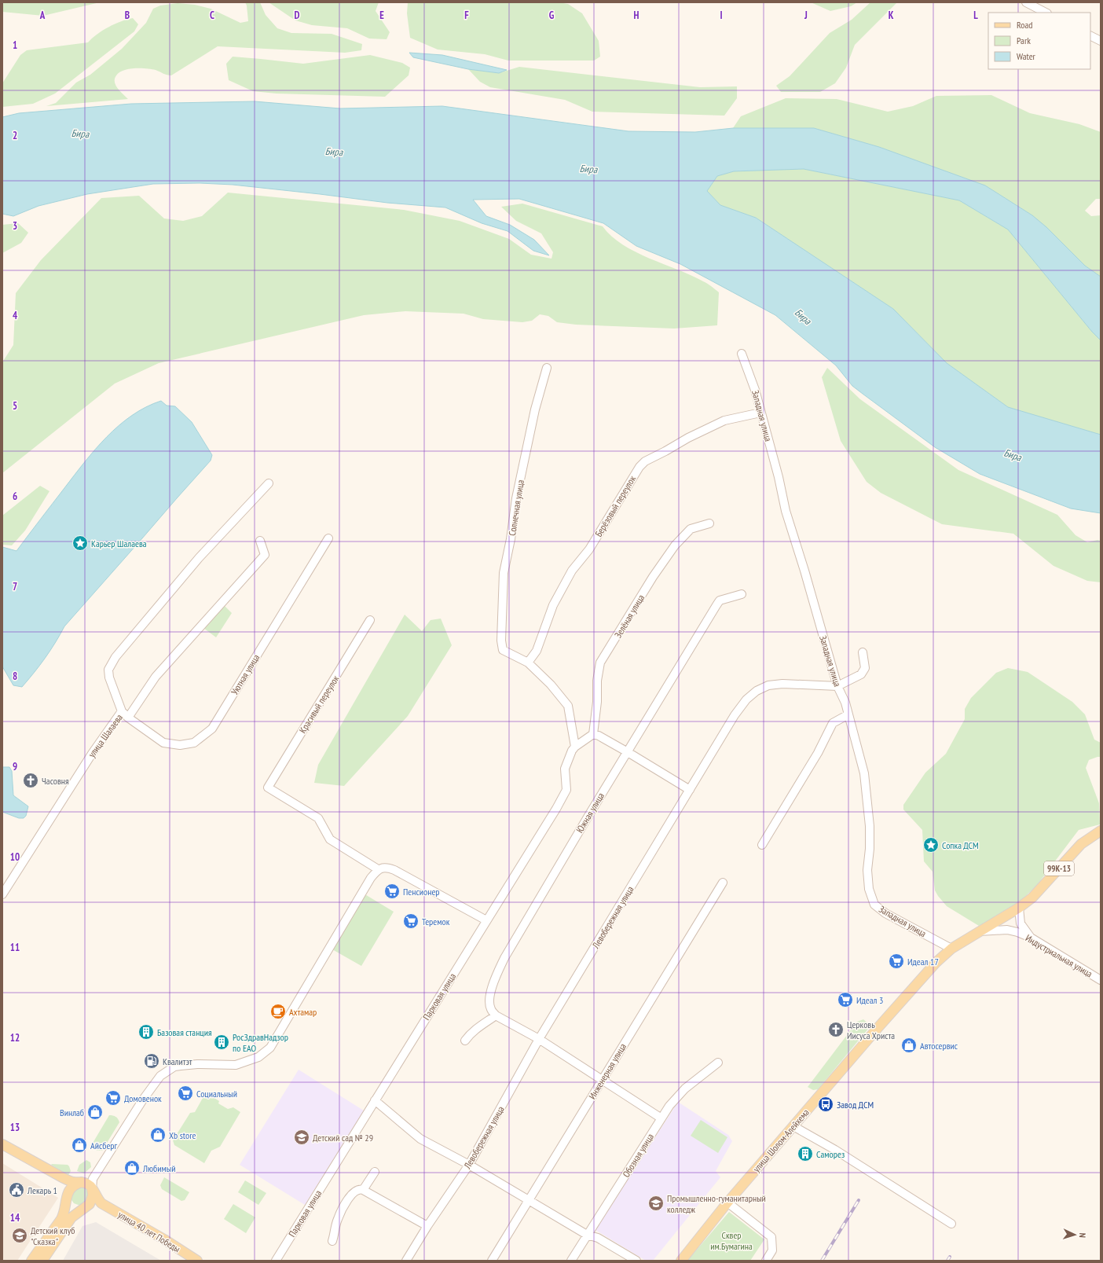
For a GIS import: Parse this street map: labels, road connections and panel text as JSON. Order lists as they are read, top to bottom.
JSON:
{
  "streets": {
    "main road": ["99К-13", "улица Шолом-Алейхема", "улица 40 лет Победы"],
    "street": [
      "Западная улица",
      "Берёзовый переулок",
      "Солнечная улица",
      "Зелёная улица",
      "Уютная улица",
      "Красивый переулок",
      "улица Шалаева",
      "Южная улица",
      "Левобережная улица",
      "Индустриальная улица",
      "Парковая улица",
      "Инженерная улица",
      "Обозная улица"
    ]
  },
  "crossings": [
    ["Западная улица", "Берёзовый переулок"],
    ["Западная улица", "Левобережная улица"],
    ["Западная улица", "улица Шолом-Алейхема"],
    ["Берёзовый переулок", "Солнечная улица"],
    ["Зелёная улица", "Парковая улица"],
    ["Уютная улица", "улица Шалаева"],
    ["99К-13", "Индустриальная улица"],
    ["99К-13", "улица Шолом-Алейхема"],
    ["Индустриальная улица", "улица Шолом-Алейхема"]
  ],
  "water": ["Бира"],
  "parks": ["Сквер им.Бумагина"],
  "places": {
    "place": ["Карьер Шалаева", "Сопка ДСМ"],
    "church": ["Часовня", "Церковь Иисуса Христа"],
    "supermarket": [
      "Пенсионер",
      "Теремок",
      "Идеал 17",
      "Идеал 3",
      "Социальный",
      "Домовенок"
    ],
    "cafe": ["Ахтамар"],
    "building": ["Базовая станция", "РосЗдравНадзор по ЕАО", "Саморез"],
    "shop": [
      "Автосервис",
      "Винлаб",
      "Xb store",
      "Айсберг",
      "Любимый"
    ],
    "fuel station": ["Квалитэт"],
    "bus stop": ["Завод ДСМ"],
    "school or university": ["Детский сад № 29", "Промышленно-гуманитарный колледж", "Детский клуб \"Сказка\""],
    "public building": ["Лекарь 1"]
  },
  "legend": ["Road", "Park", "Water"],
  "north": "right",
  "grid": {
    "columns": [
      "A",
      "B",
      "C",
      "D",
      "E",
      "F",
      "G",
      "H",
      "I",
      "J",
      "K",
      "L"
    ],
    "rows": [
      "1",
      "2",
      "3",
      "4",
      "5",
      "6",
      "7",
      "8",
      "9",
      "10",
      "11",
      "12",
      "13",
      "14"
    ]
  }
}
